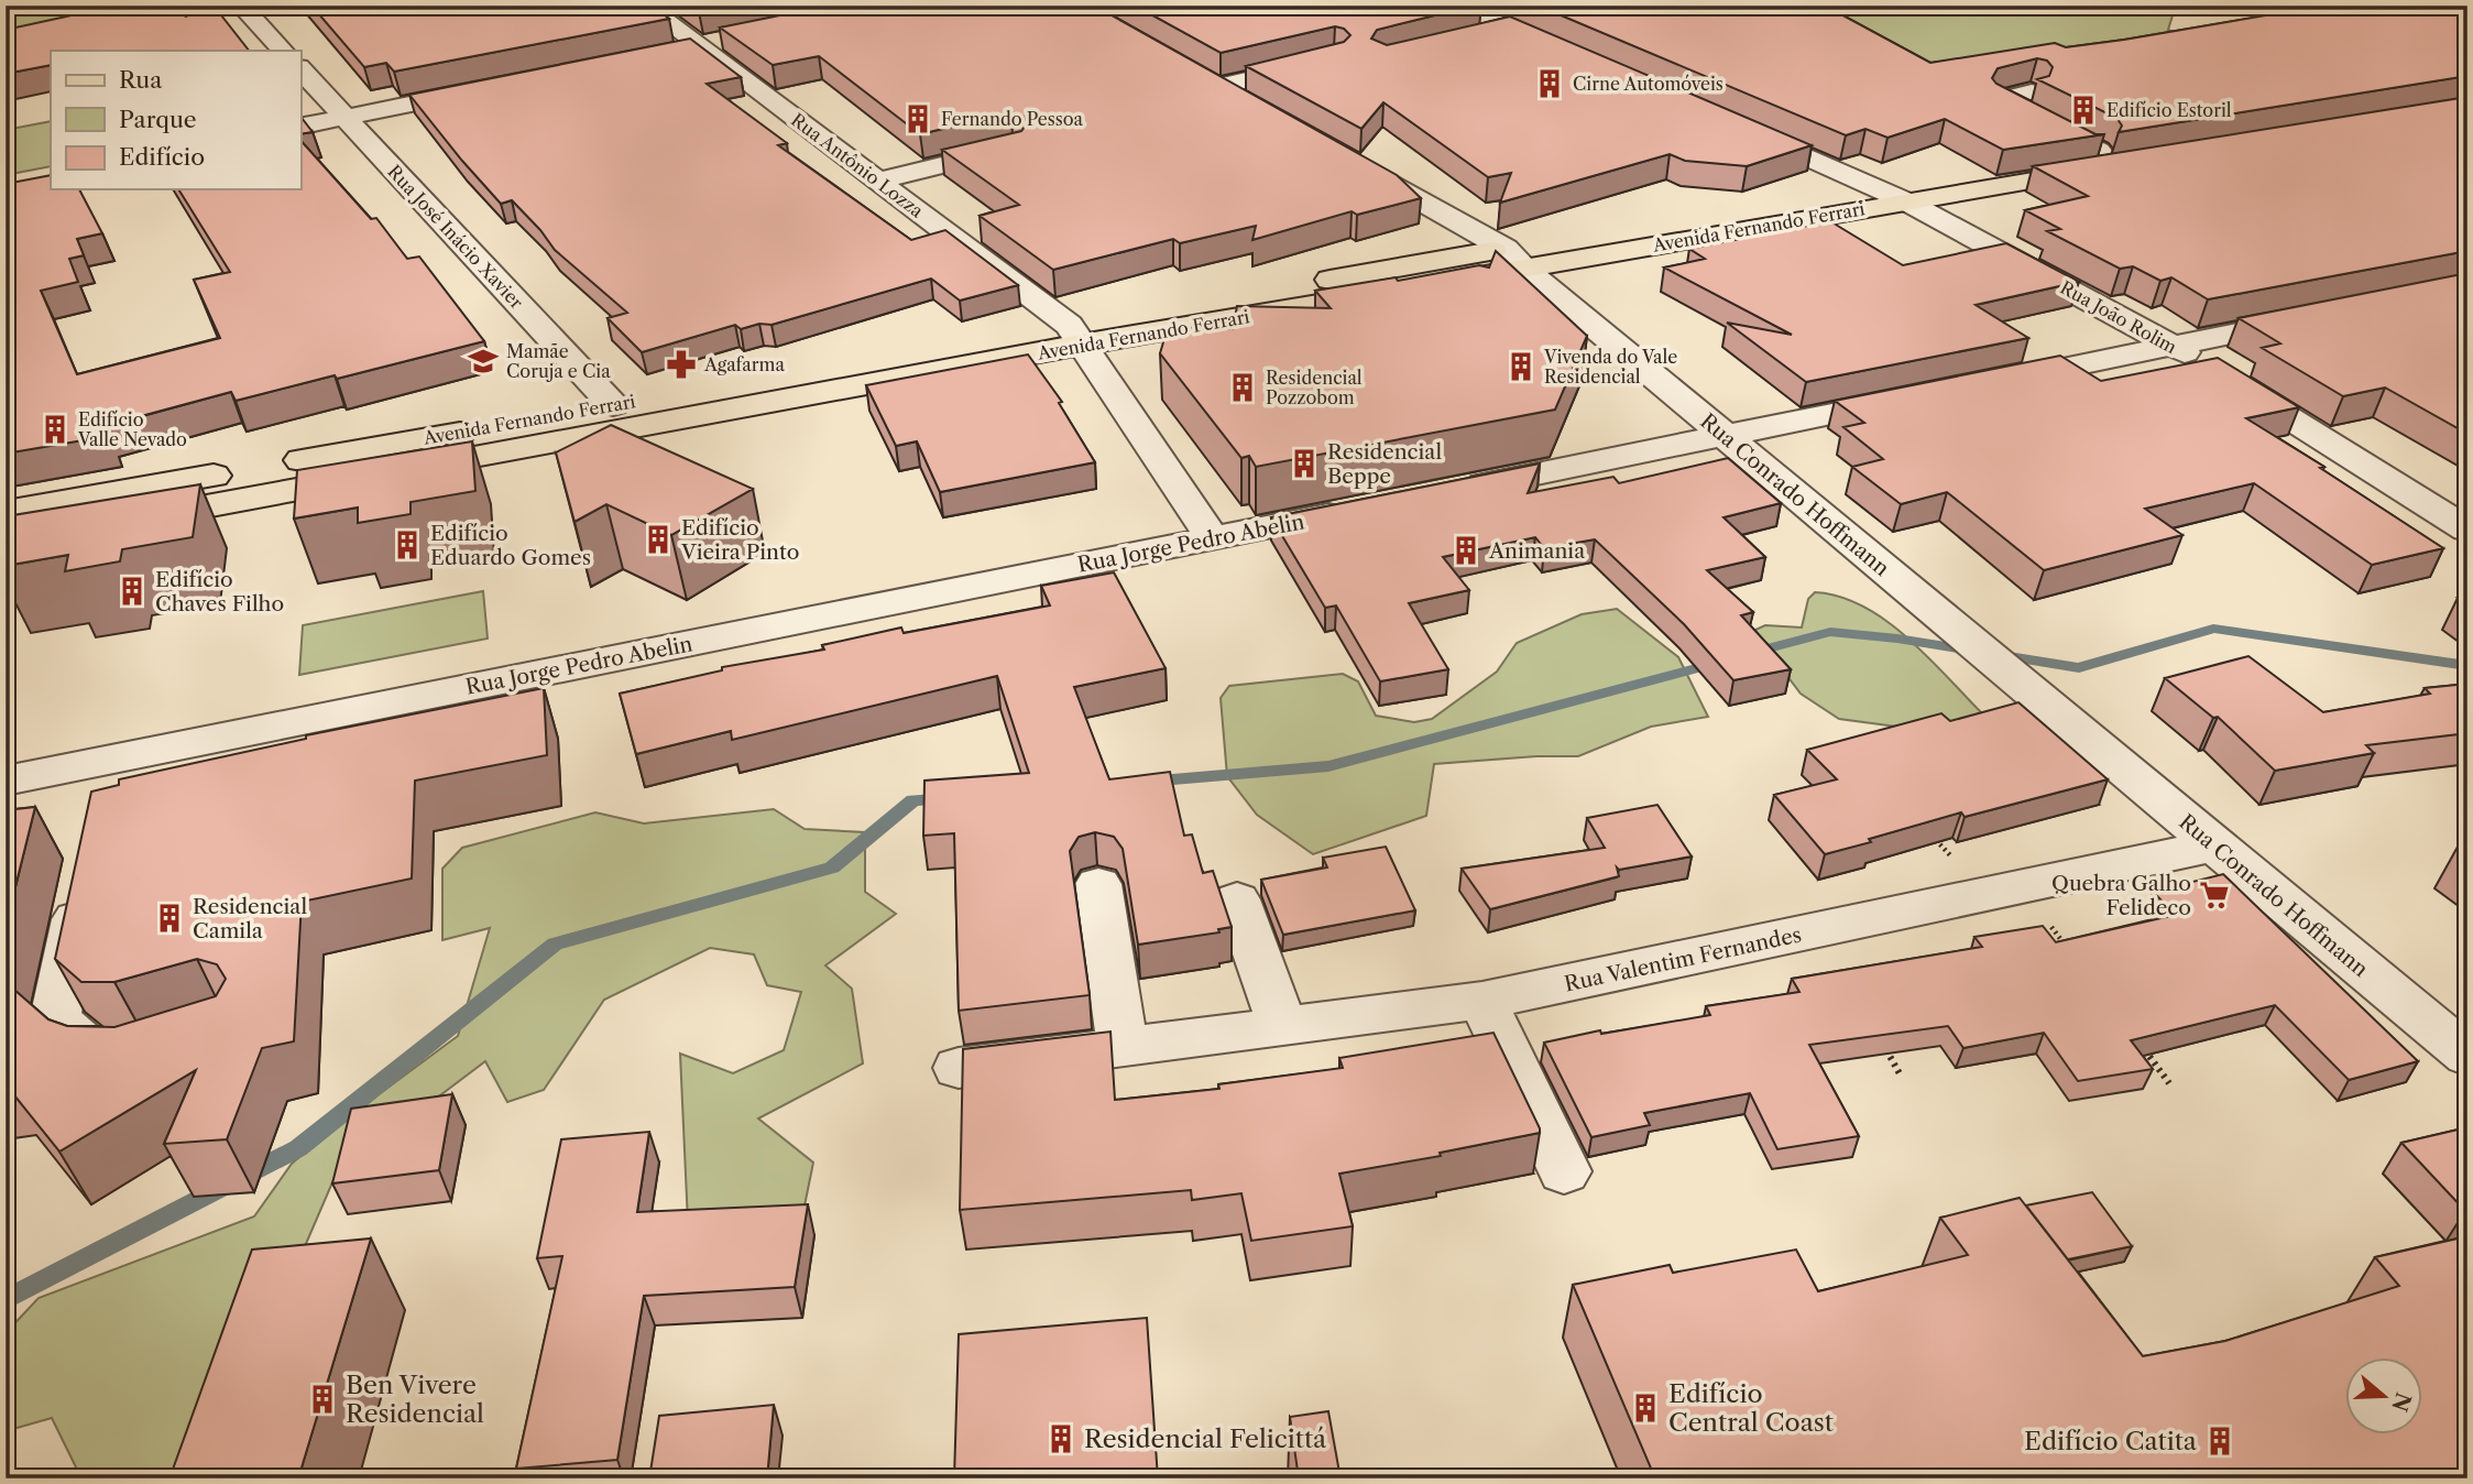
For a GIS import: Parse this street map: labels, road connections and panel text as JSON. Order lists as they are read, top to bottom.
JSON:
{
  "streets": {
    "main road": ["Avenida Fernando Ferrari"],
    "street": [
      "Rua Antônio Lozza",
      "Rua José Inácio Xavier",
      "Rua João Rolim",
      "Rua Conrado Hoffmann",
      "Rua Jorge Pedro Abelin",
      "Rua Valentim Fernandes"
    ]
  },
  "crossings": [
    ["Rua Antônio Lozza", "Avenida Fernando Ferrari"],
    ["Rua Antônio Lozza", "Rua Jorge Pedro Abelin"],
    ["Avenida Fernando Ferrari", "Rua José Inácio Xavier"],
    ["Avenida Fernando Ferrari", "Rua João Rolim"],
    ["Avenida Fernando Ferrari", "Rua Conrado Hoffmann"],
    ["Rua Conrado Hoffmann", "Rua Valentim Fernandes"]
  ],
  "places": {
    "building": [
      "Cirne Automóveis",
      "Edifício Estoril",
      "Fernando Pessoa",
      "Vivenda do Vale Residencial",
      "Residencial Pozzobom",
      "Edifício Valle Nevado",
      "Residencial Beppe",
      "Edifício Vieira Pinto",
      "Edifício Eduardo Gomes",
      "Animania",
      "Edifício Chaves Filho",
      "Residencial Camila",
      "Ben Vivere Residencial",
      "Edifício Central Coast",
      "Residencial Felicittá",
      "Edifício Catita"
    ],
    "school or university": ["Mamãe Coruja e Cia"],
    "pharmacy": ["Agafarma"],
    "supermarket": ["Quebra Galho Felideco"]
  },
  "legend": ["Rua", "Parque", "Edifício"],
  "north": "right"
}
